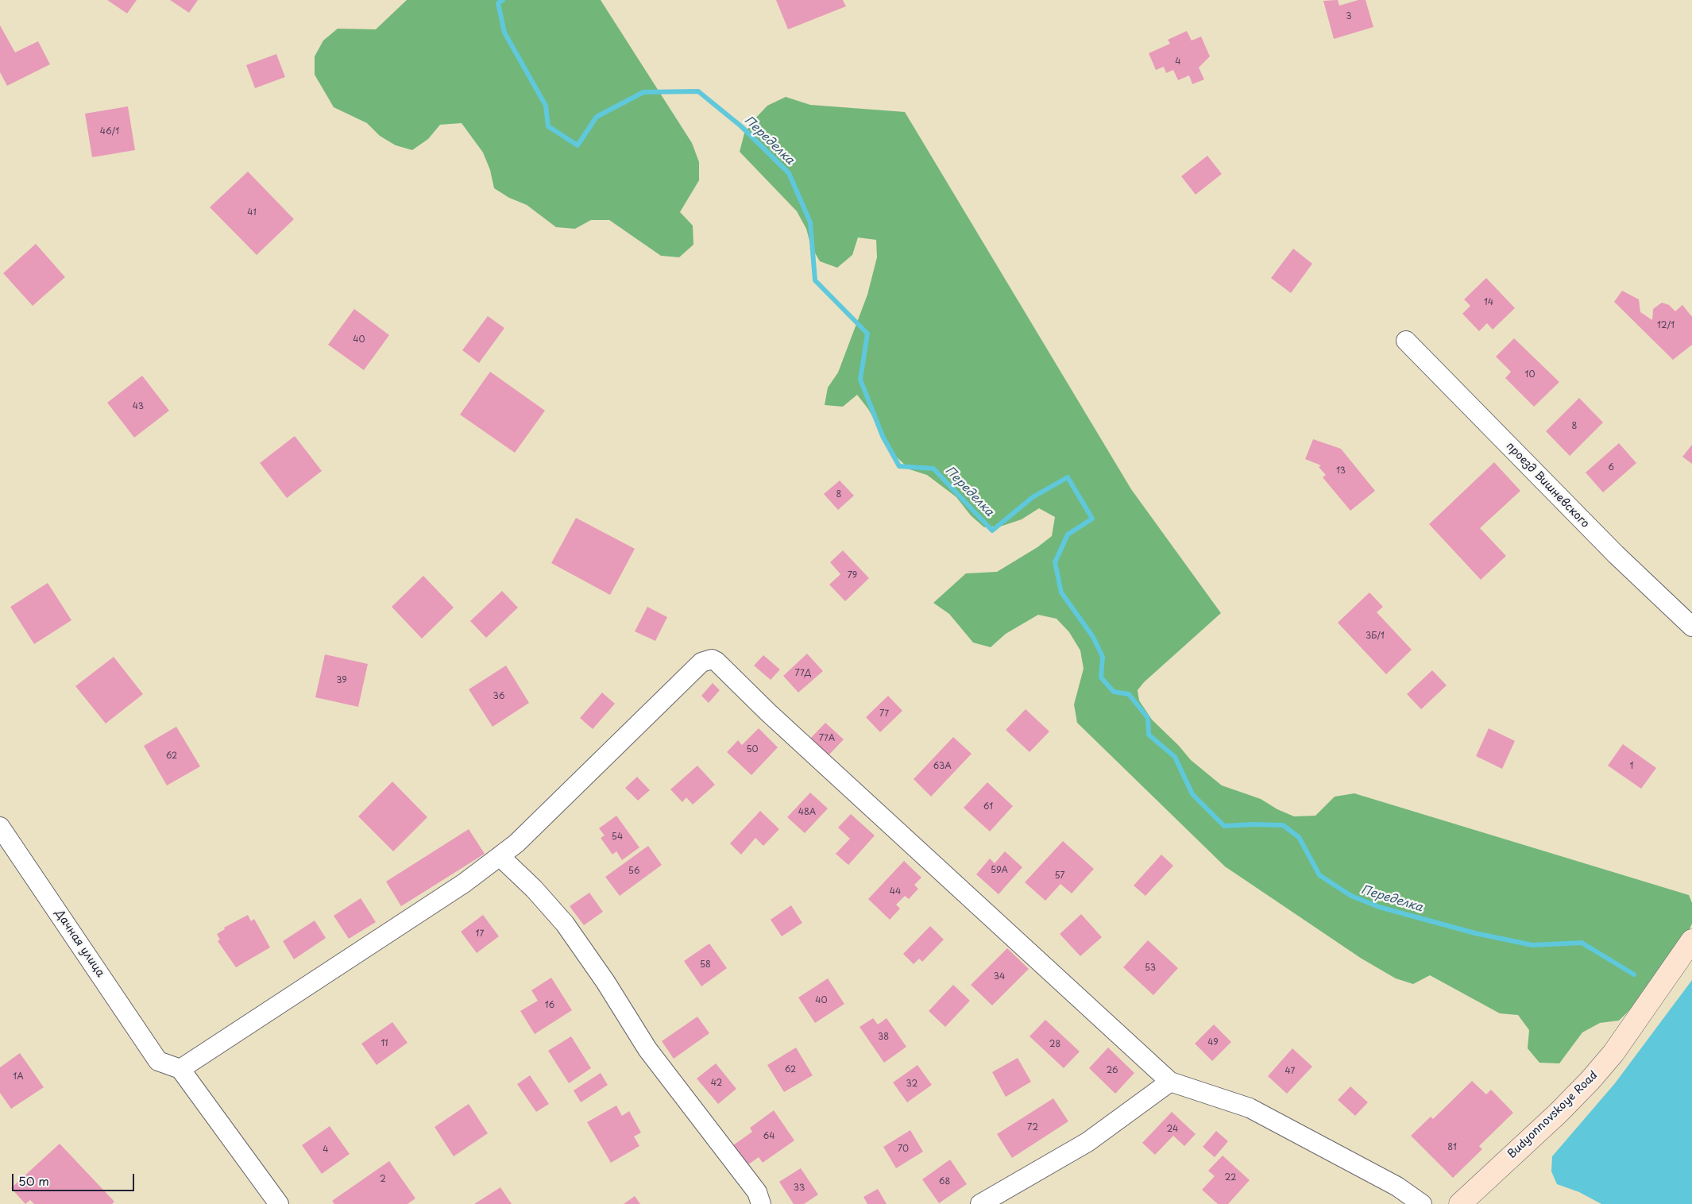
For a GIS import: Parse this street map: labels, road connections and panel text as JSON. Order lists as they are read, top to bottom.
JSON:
{
  "streets": {
    "main road": ["Budyonnovskoye Road"],
    "street": ["проезд Вишневского", "Дачная улица"]
  },
  "water": ["Переделка"],
  "house_numbers": [
    "3",
    "4",
    "46/1",
    "41",
    "14",
    "12/1",
    "40",
    "10",
    "43",
    "8",
    "6",
    "13",
    "8",
    "79",
    "3Б/1",
    "77Д",
    "39",
    "36",
    "77",
    "77А",
    "50",
    "62",
    "63А",
    "1",
    "61",
    "48А",
    "54",
    "59А",
    "56",
    "57",
    "44",
    "17",
    "58",
    "53",
    "34",
    "40",
    "16",
    "38",
    "49",
    "11",
    "28",
    "62",
    "26",
    "47",
    "1А",
    "42",
    "32",
    "72",
    "24",
    "64",
    "81",
    "70",
    "4",
    "22",
    "2",
    "68",
    "33"
  ],
  "scale_bar": "50 m"
}
